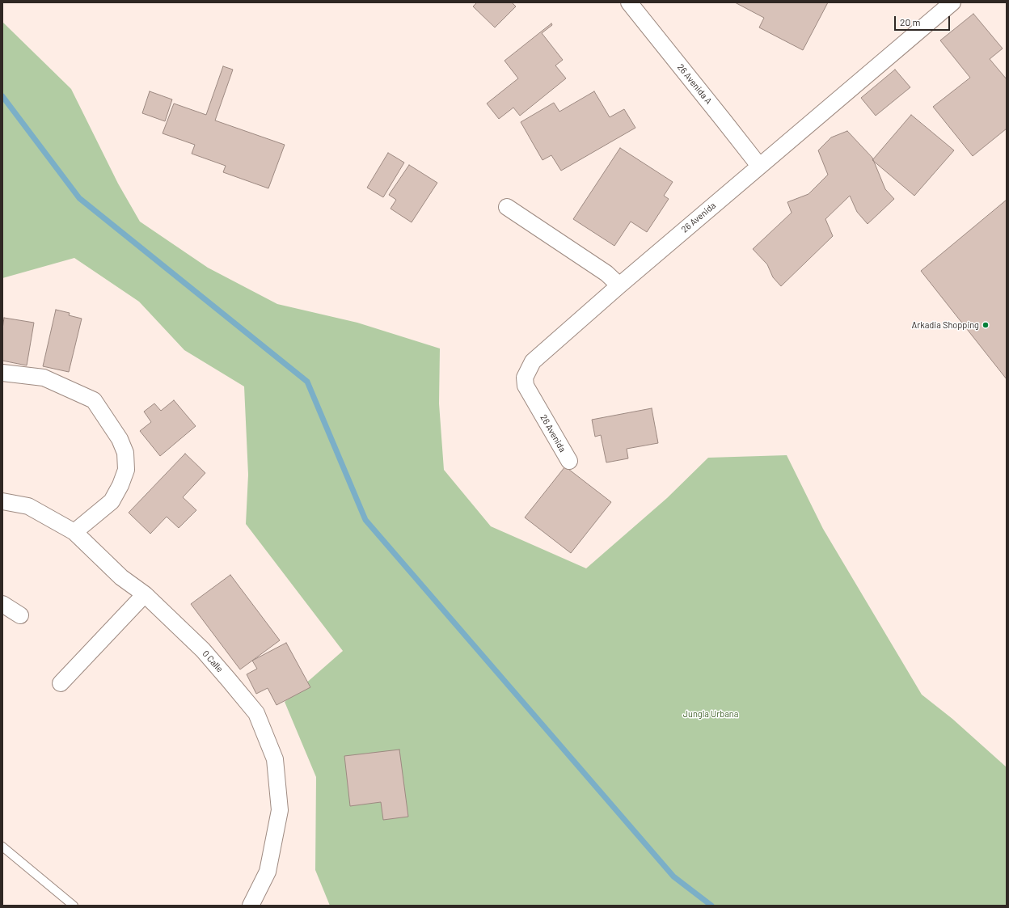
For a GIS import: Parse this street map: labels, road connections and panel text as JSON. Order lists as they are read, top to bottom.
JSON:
{
  "streets": {
    "street": ["26 Avenida A", "26 Avenida", "0 Calle"]
  },
  "crossings": [
    ["26 Avenida A", "26 Avenida"]
  ],
  "parks": ["Jungla Urbana"],
  "places": ["Arkadia Shopping"],
  "scale_bar": "20 m"
}
